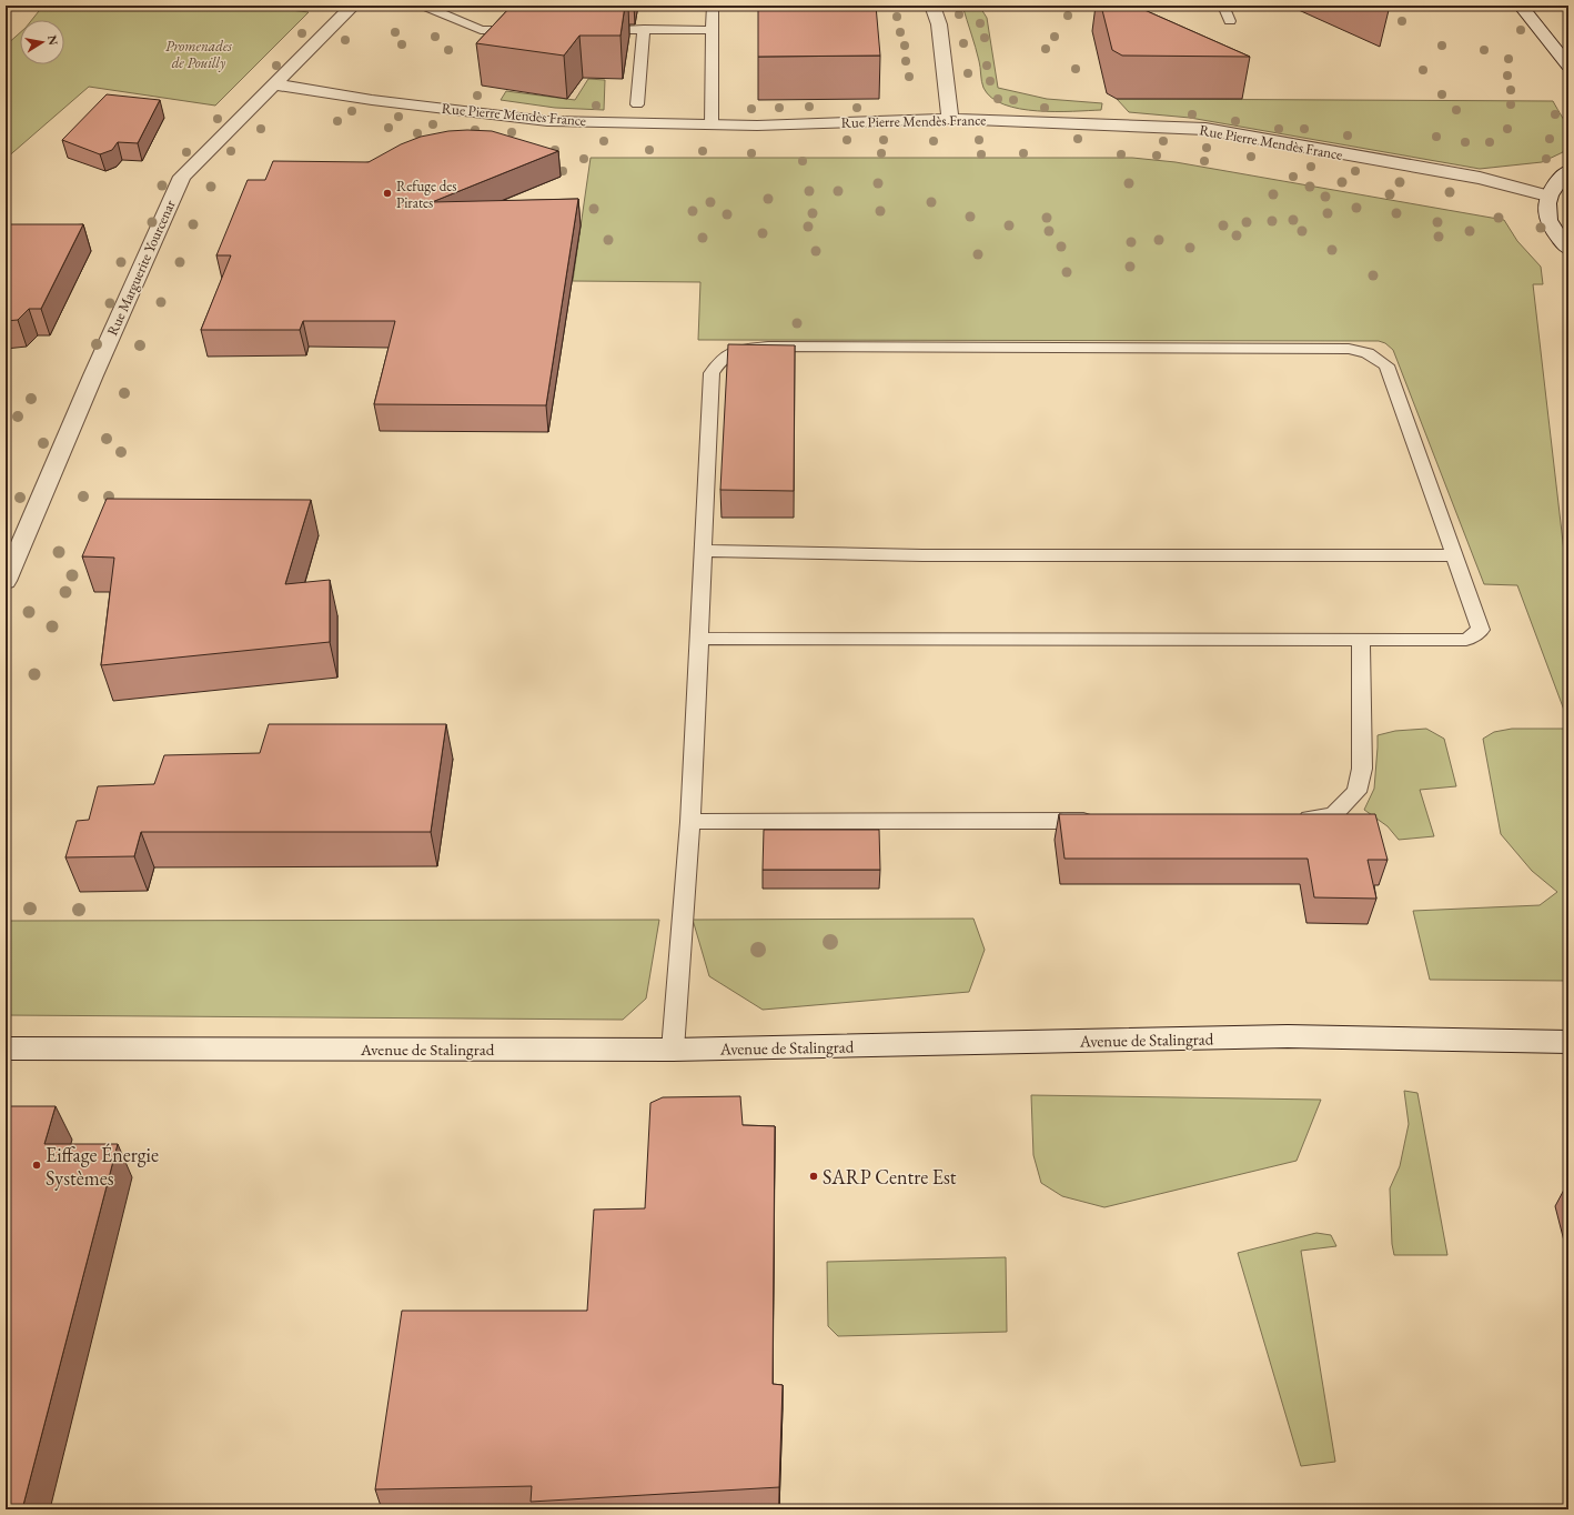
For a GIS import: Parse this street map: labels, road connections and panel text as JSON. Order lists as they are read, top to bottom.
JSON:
{
  "streets": {
    "street": ["Rue Pierre Mendès France", "Rue Marguerite Yourcenar", "Avenue de Stalingrad"]
  },
  "crossings": [
    ["Rue Pierre Mendès France", "Rue Marguerite Yourcenar"]
  ],
  "parks": ["Promenades de Pouilly"],
  "places": ["Refuge des Pirates", "Eiffage Énergie Systèmes", "SARP Centre Est"],
  "north": "right"
}
